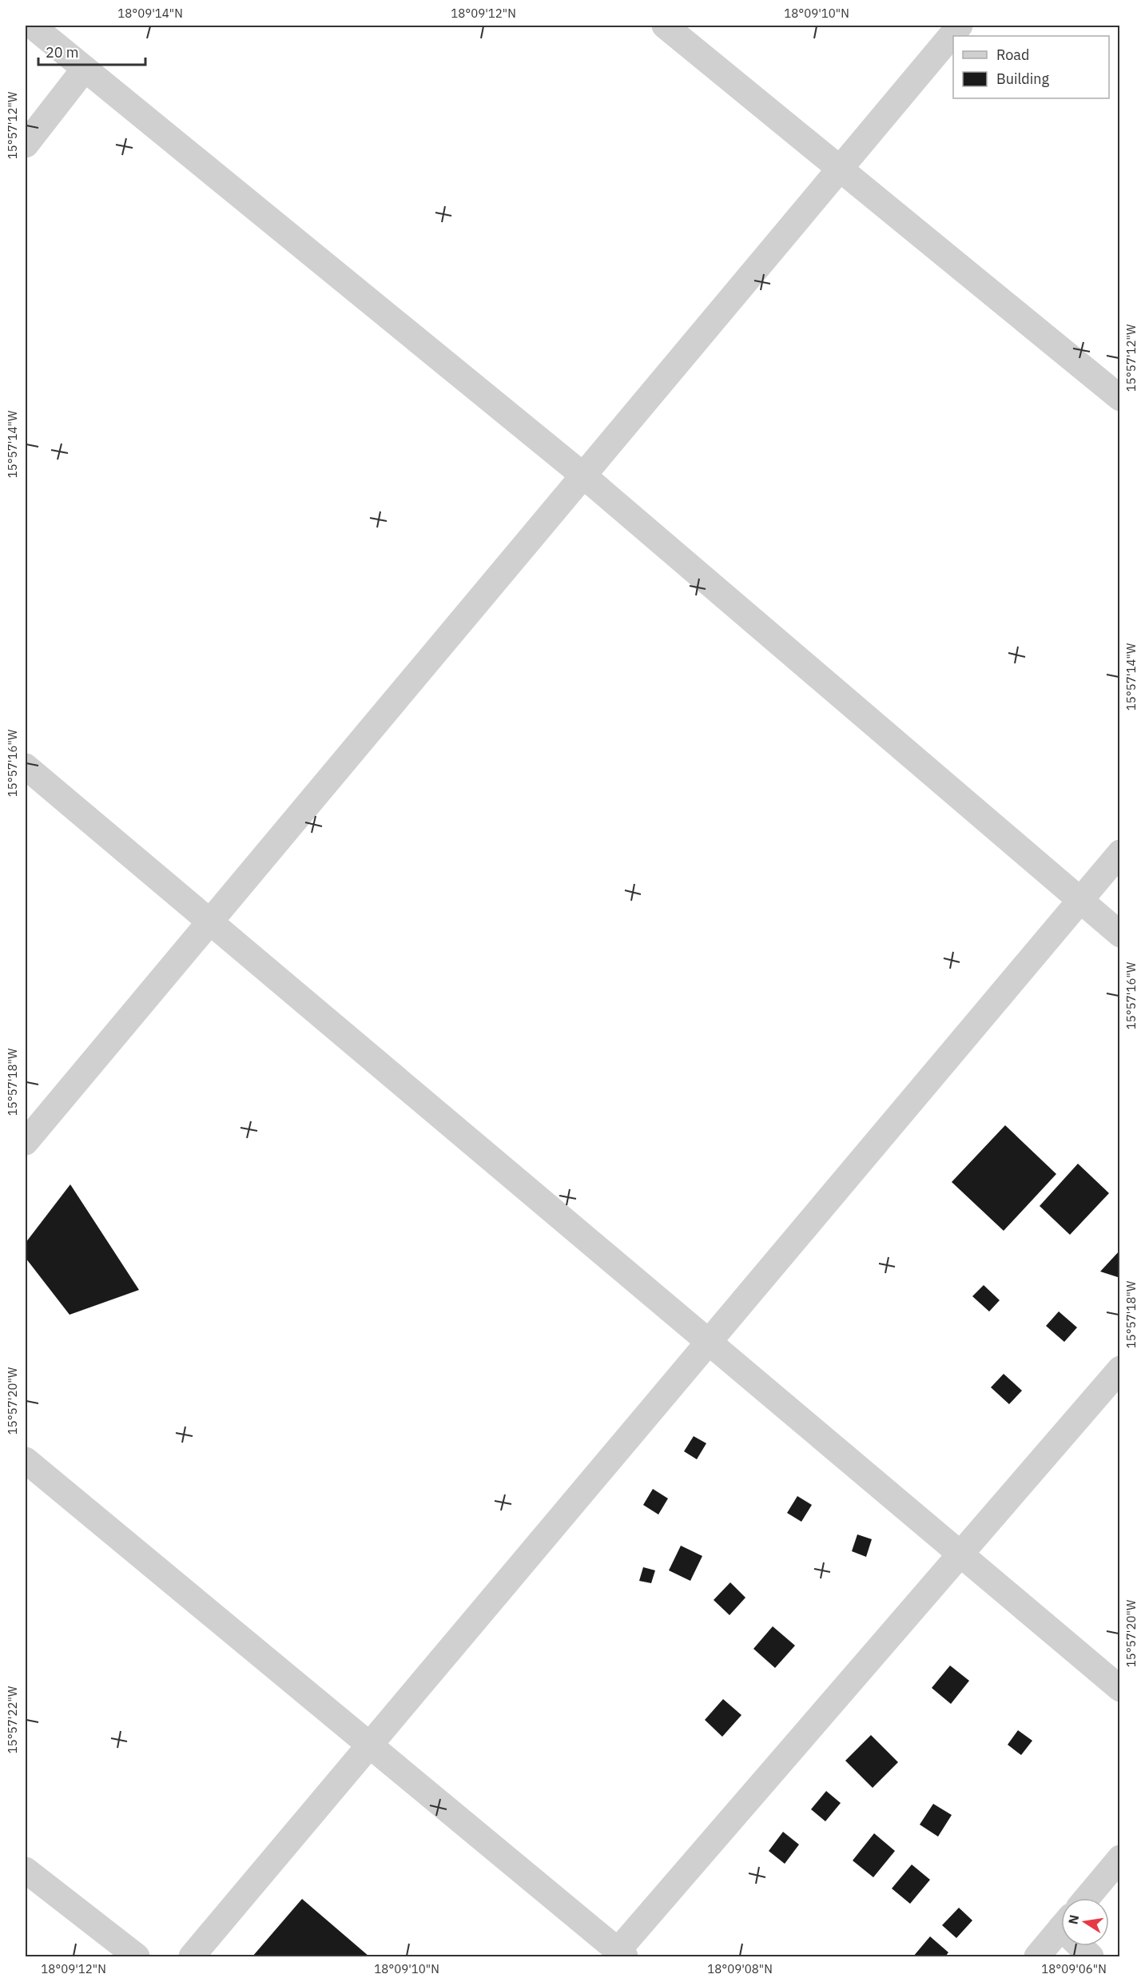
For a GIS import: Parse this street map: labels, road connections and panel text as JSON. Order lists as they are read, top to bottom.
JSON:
{
  "legend": ["Road", "Building"],
  "scale_bar": "20 m",
  "north": "left",
  "coordinates": [
    "18°09'14\"N",
    "18°09'12\"N",
    "18°09'10\"N",
    "15°57'12\"W",
    "15°57'14\"W",
    "15°57'16\"W",
    "15°57'18\"W",
    "15°57'20\"W",
    "15°57'22\"W",
    "18°09'08\"N",
    "18°09'06\"N"
  ]
}
